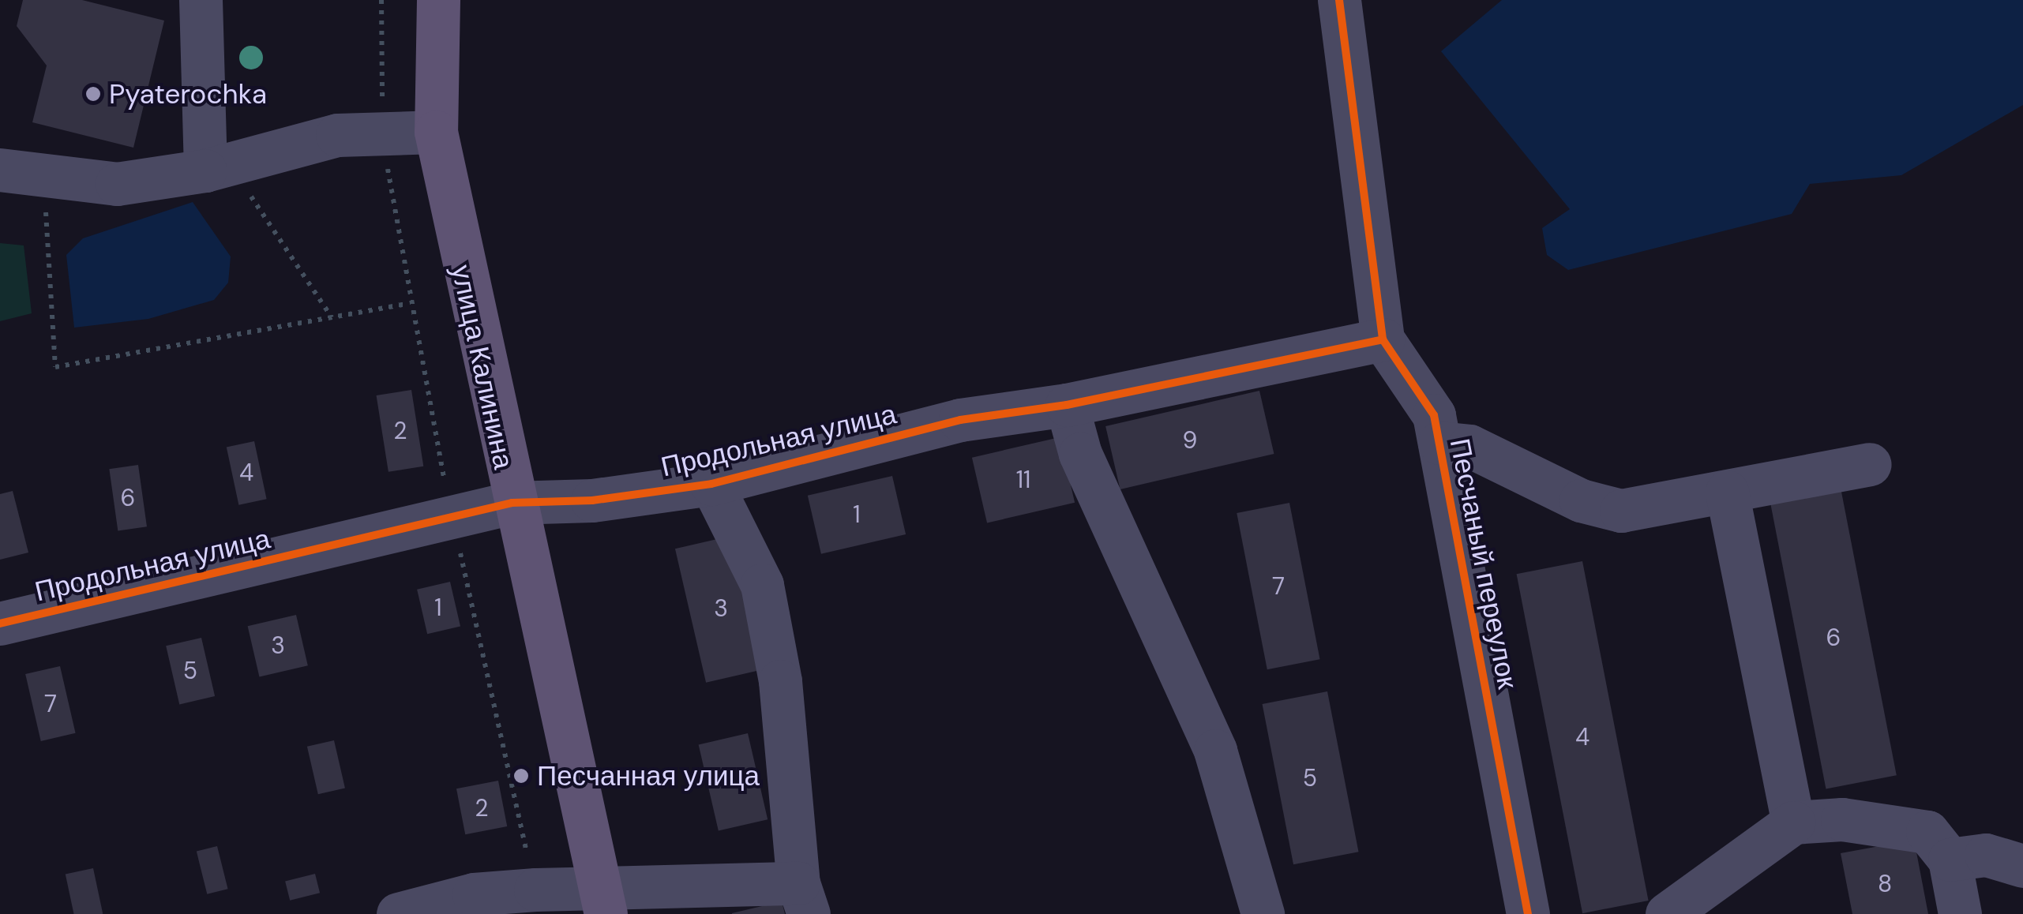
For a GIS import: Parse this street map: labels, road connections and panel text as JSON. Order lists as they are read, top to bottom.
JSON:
{
  "streets": {
    "main road": ["улица Калинина"],
    "street": ["Продольная улица", "Песчаный переулок"]
  },
  "crossings": [
    ["улица Калинина", "Продольная улица"],
    ["Продольная улица", "Песчаный переулок"]
  ],
  "places": ["Pyaterochka", "Песчанная улица"],
  "house_numbers": [
    "2",
    "9",
    "4",
    "11",
    "6",
    "1",
    "7",
    "1",
    "3",
    "6",
    "3",
    "5",
    "7",
    "4",
    "5",
    "2",
    "8"
  ]
}
